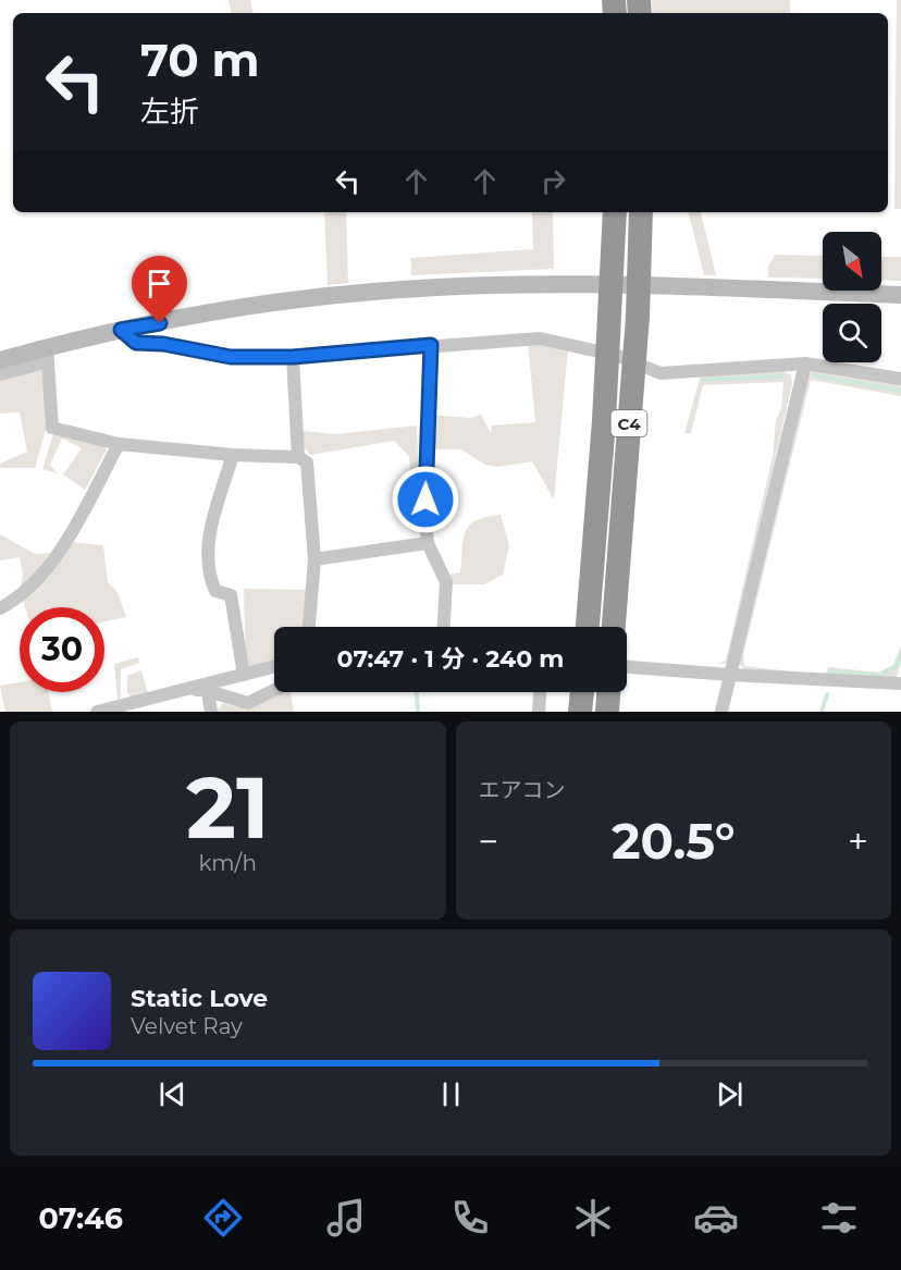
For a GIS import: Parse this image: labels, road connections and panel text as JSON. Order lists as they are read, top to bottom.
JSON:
{
  "streets": {
    "highway": ["C4"]
  },
  "north": "bottom right",
  "page": {
    "turn": ["70 m", "左折"],
    "limit": "30",
    "trip": "07:47 · 1 分 · 240 m",
    "tile": [
      ["21", "km/h"],
      "エアコン"
    ],
    "heat": ["−", "20.5°", "+"],
    "song": ["Static Love", "Velvet Ray"],
    "tabs": "07:46"
  }
}
